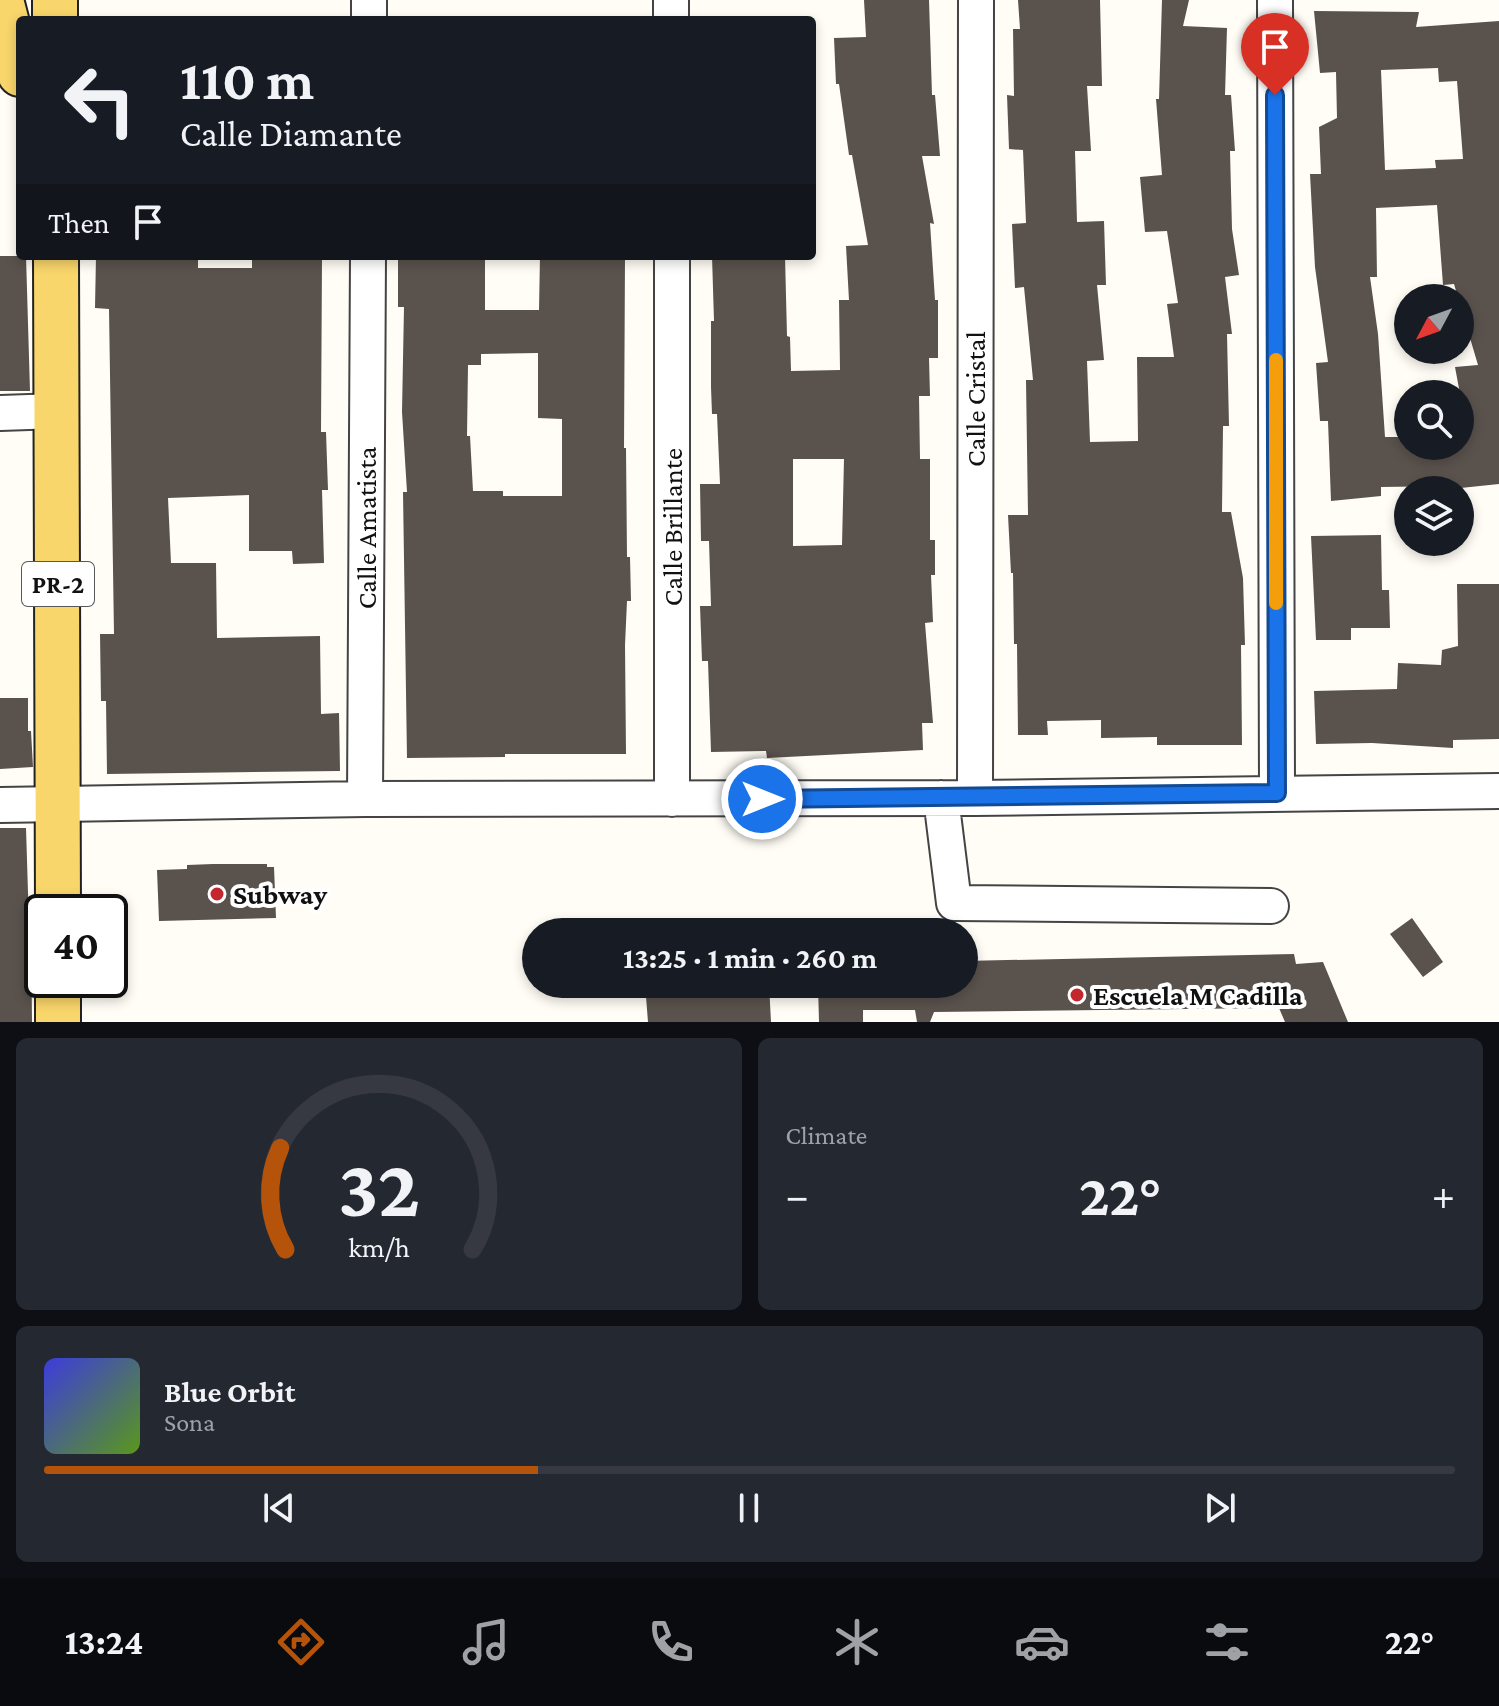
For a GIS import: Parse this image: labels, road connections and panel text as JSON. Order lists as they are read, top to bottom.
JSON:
{
  "streets": {
    "main road": ["PR-2"],
    "street": ["Calle Cristal", "Calle Brillante", "Calle Amatista"]
  },
  "places": ["Subway", "Escuela M Cadilla"],
  "north": "bottom left",
  "page": {
    "turn": ["110 m", "Calle Diamante"],
    "then": "Then",
    "limit": "40",
    "trip": "13:25 · 1 min · 260 m",
    "tile": "Climate",
    "heat": ["−", "22°", "+"],
    "song": ["Blue Orbit", "Sona"],
    "tabs": ["13:24", "22°"],
    "gauge": ["32", "km/h"]
  }
}
